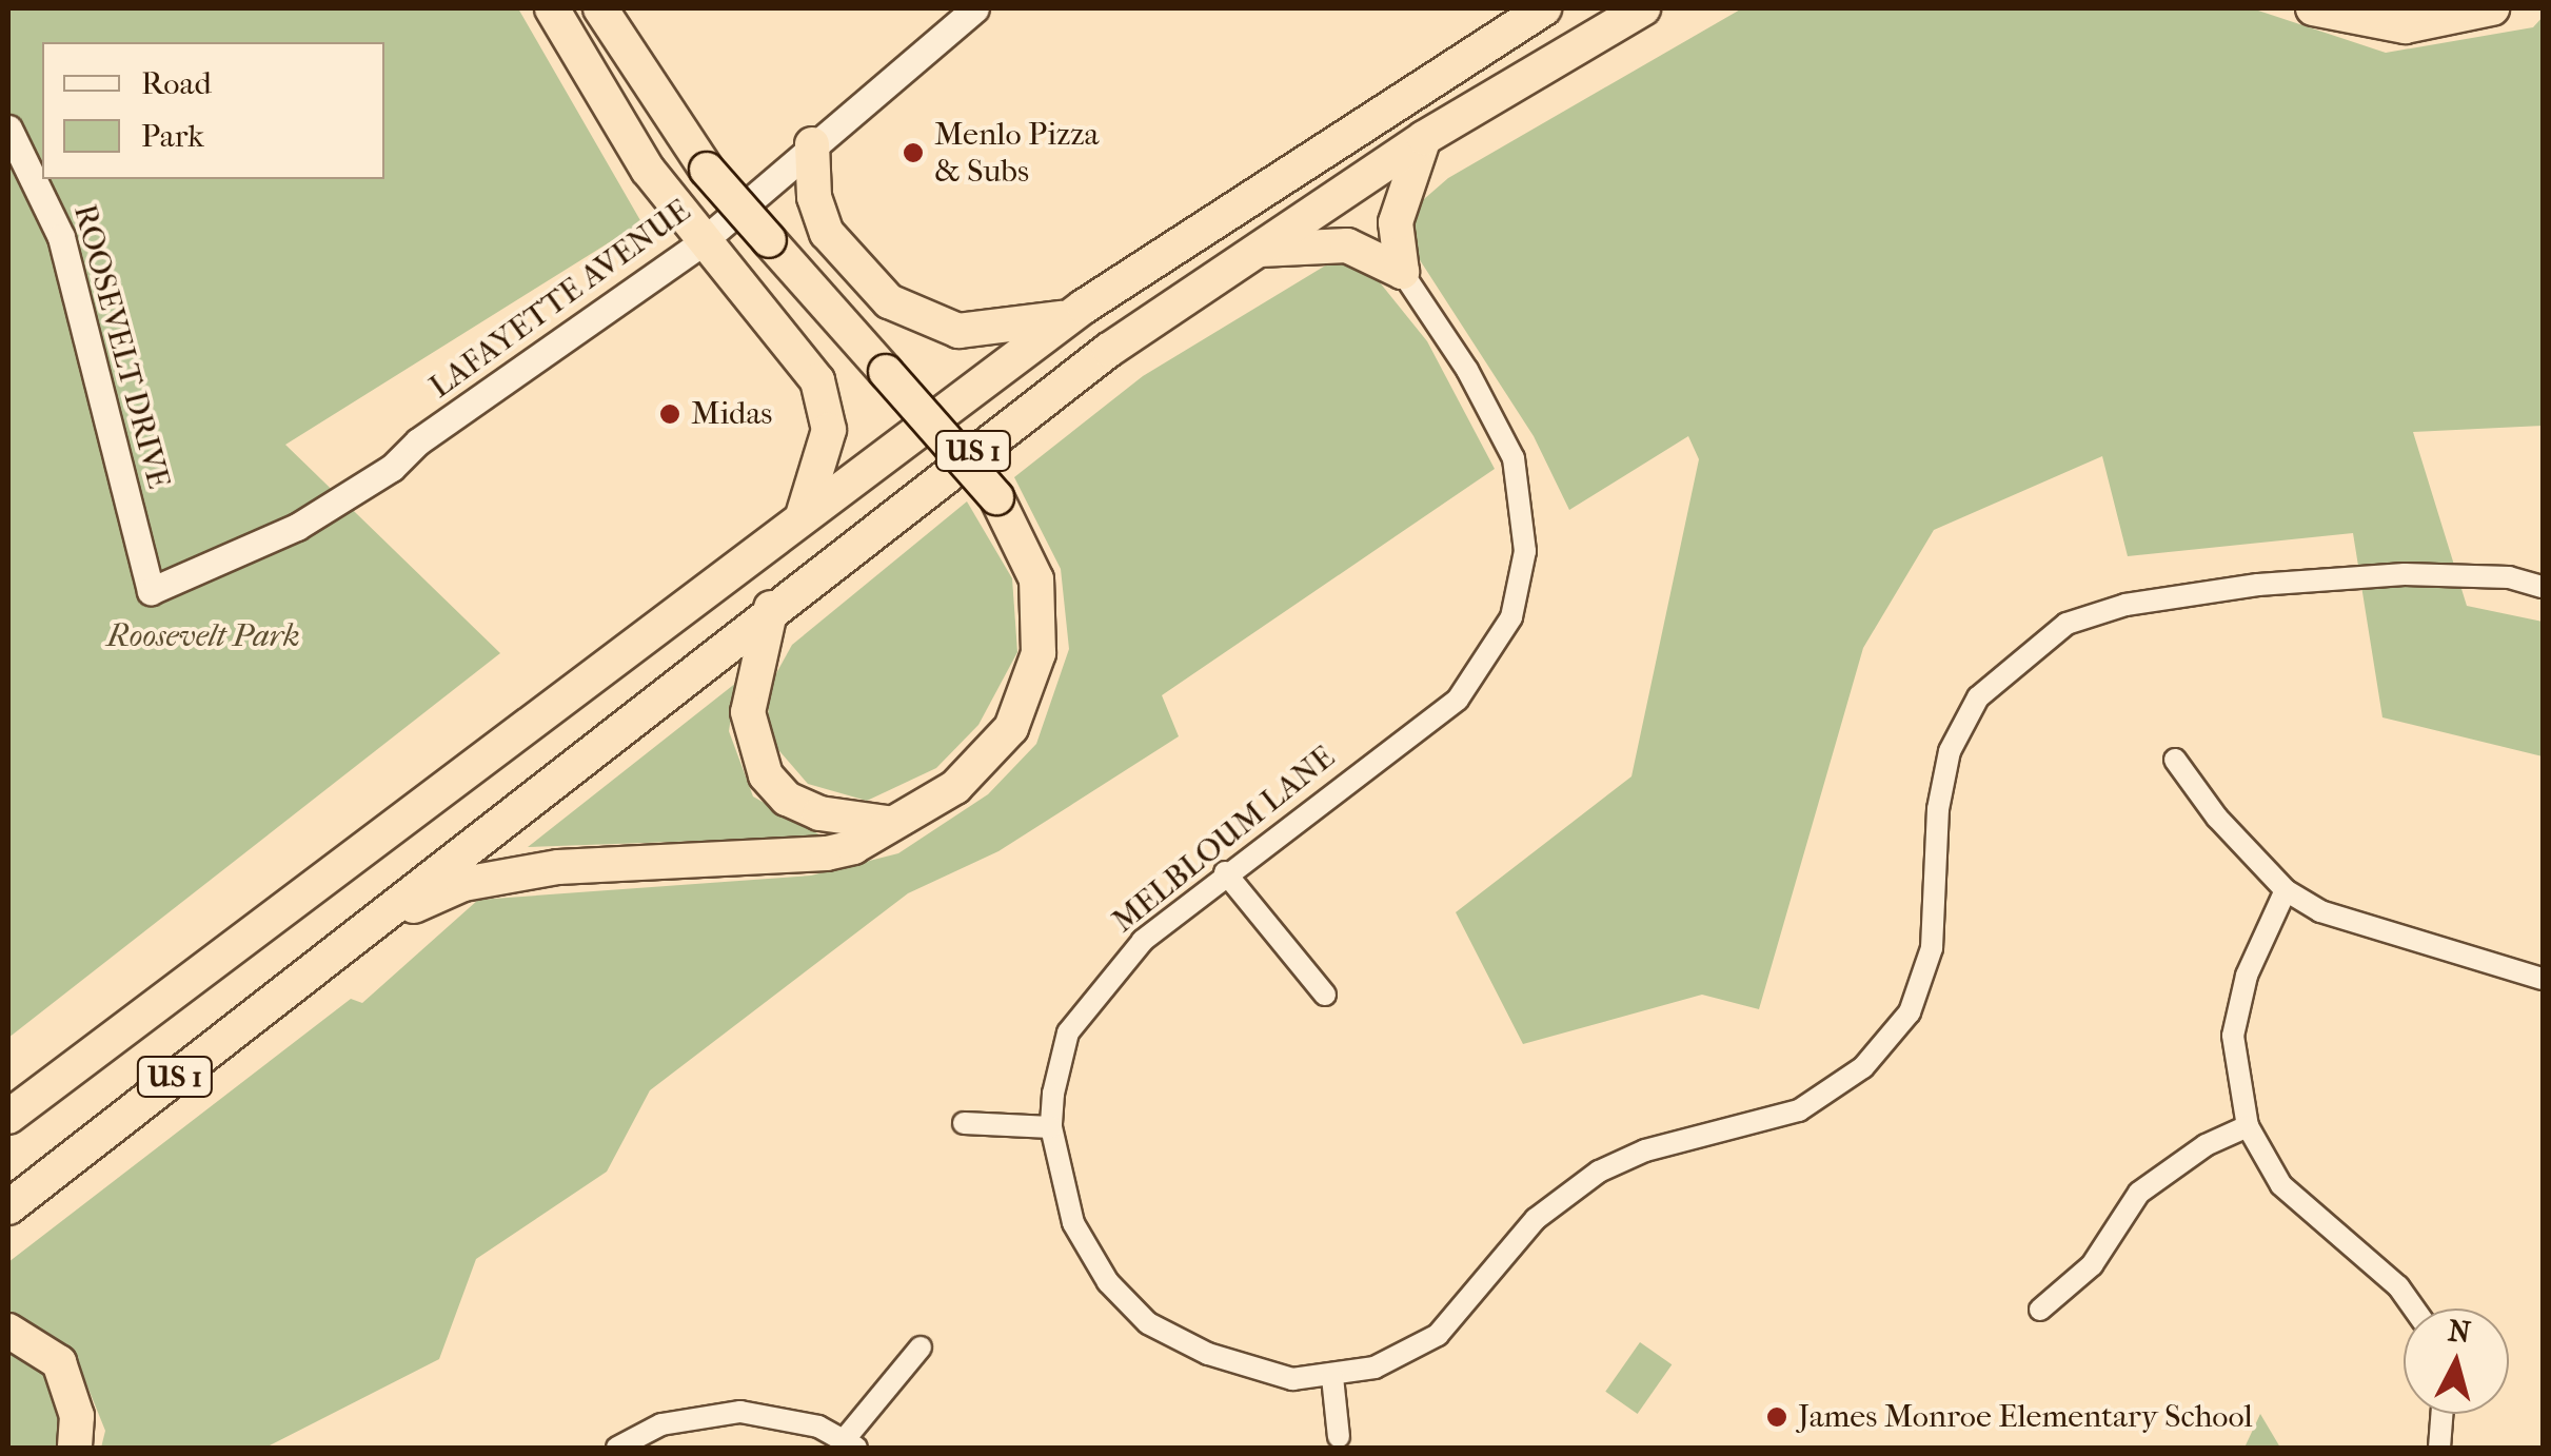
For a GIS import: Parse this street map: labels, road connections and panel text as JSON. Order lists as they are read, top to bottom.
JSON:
{
  "streets": {
    "highway": ["US 1"],
    "street": ["LAFAYETTE AVENUE", "ROOSEVELT DRIVE", "MELBLOUM LANE"]
  },
  "crossings": [
    ["LAFAYETTE AVENUE", "ROOSEVELT DRIVE"]
  ],
  "parks": ["Roosevelt Park"],
  "places": ["Menlo Pizza & Subs", "Midas", "James Monroe Elementary School"],
  "legend": ["Road", "Park"],
  "north": "top"
}
